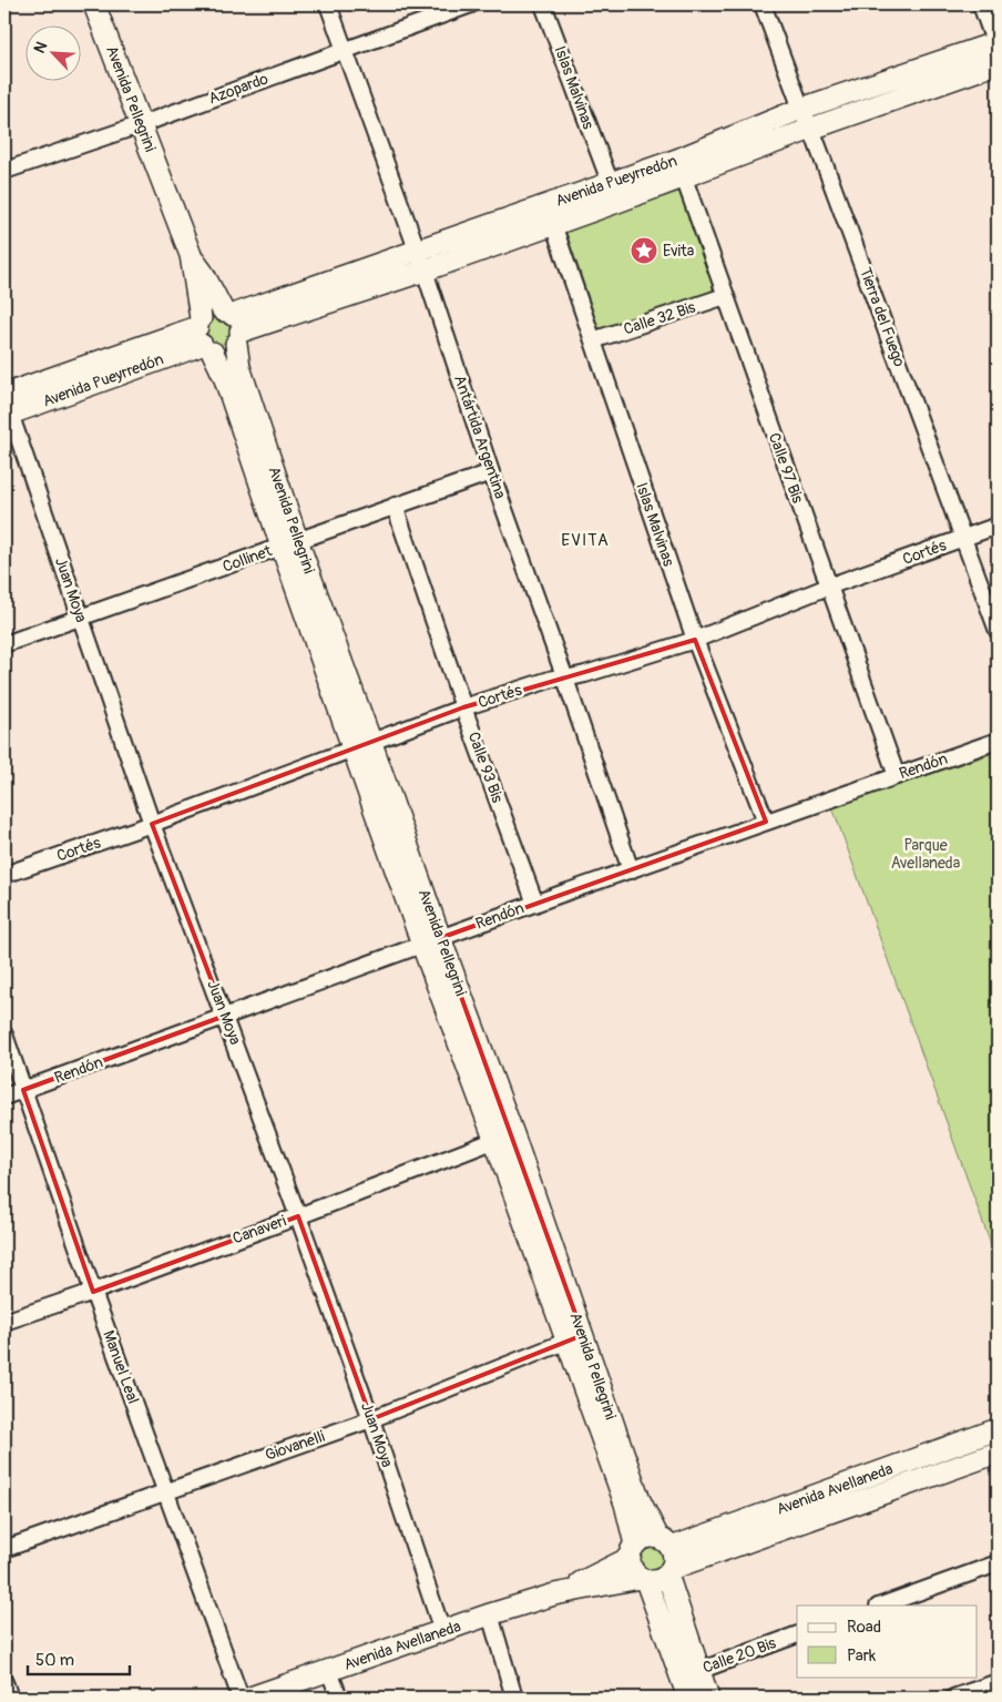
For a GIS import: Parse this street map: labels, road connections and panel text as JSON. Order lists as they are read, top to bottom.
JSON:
{
  "streets": {
    "main road": ["Avenida Pellegrini", "Avenida Pueyrredón", "Avenida Avellaneda"],
    "street": [
      "Islas Malvinas",
      "Azopardo",
      "Tierra del Fuego",
      "Calle 32 Bis",
      "Antártida Argentina",
      "Calle 97 Bis",
      "Cortés",
      "Collinet",
      "Juan Moya",
      "Rendón",
      "Calle 93 Bis",
      "Canaveri",
      "Manuel Leal",
      "Giovanelli",
      "Calle 20 Bis"
    ]
  },
  "crossings": [
    ["Islas Malvinas", "Avenida Pueyrredón"],
    ["Islas Malvinas", "Calle 32 Bis"],
    ["Islas Malvinas", "Cortés"],
    ["Islas Malvinas", "Rendón"],
    ["Azopardo", "Avenida Pellegrini"],
    ["Azopardo", "Antártida Argentina"],
    ["Avenida Pellegrini", "Avenida Pueyrredón"],
    ["Avenida Pellegrini", "Cortés"],
    ["Avenida Pellegrini", "Collinet"],
    ["Avenida Pellegrini", "Rendón"],
    ["Avenida Pellegrini", "Canaveri"],
    ["Avenida Pellegrini", "Giovanelli"],
    ["Avenida Pellegrini", "Avenida Avellaneda"],
    ["Avenida Pueyrredón", "Tierra del Fuego"],
    ["Avenida Pueyrredón", "Antártida Argentina"],
    ["Avenida Pueyrredón", "Calle 97 Bis"],
    ["Avenida Pueyrredón", "Juan Moya"],
    ["Tierra del Fuego", "Cortés"],
    ["Calle 32 Bis", "Calle 97 Bis"],
    ["Antártida Argentina", "Cortés"],
    ["Antártida Argentina", "Collinet"],
    ["Antártida Argentina", "Rendón"],
    ["Calle 97 Bis", "Cortés"],
    ["Calle 97 Bis", "Rendón"],
    ["Cortés", "Juan Moya"],
    ["Cortés", "Calle 93 Bis"],
    ["Collinet", "Juan Moya"],
    ["Collinet", "Calle 93 Bis"],
    ["Juan Moya", "Rendón"],
    ["Juan Moya", "Canaveri"],
    ["Juan Moya", "Giovanelli"],
    ["Juan Moya", "Avenida Avellaneda"],
    ["Rendón", "Calle 93 Bis"],
    ["Rendón", "Manuel Leal"],
    ["Canaveri", "Manuel Leal"],
    ["Manuel Leal", "Giovanelli"]
  ],
  "districts": ["EVITA"],
  "parks": ["Parque Avellaneda"],
  "places": {
    "place": ["Evita"]
  },
  "legend": ["Road", "Park"],
  "scale_bar": "50 m",
  "north": "top left"
}
